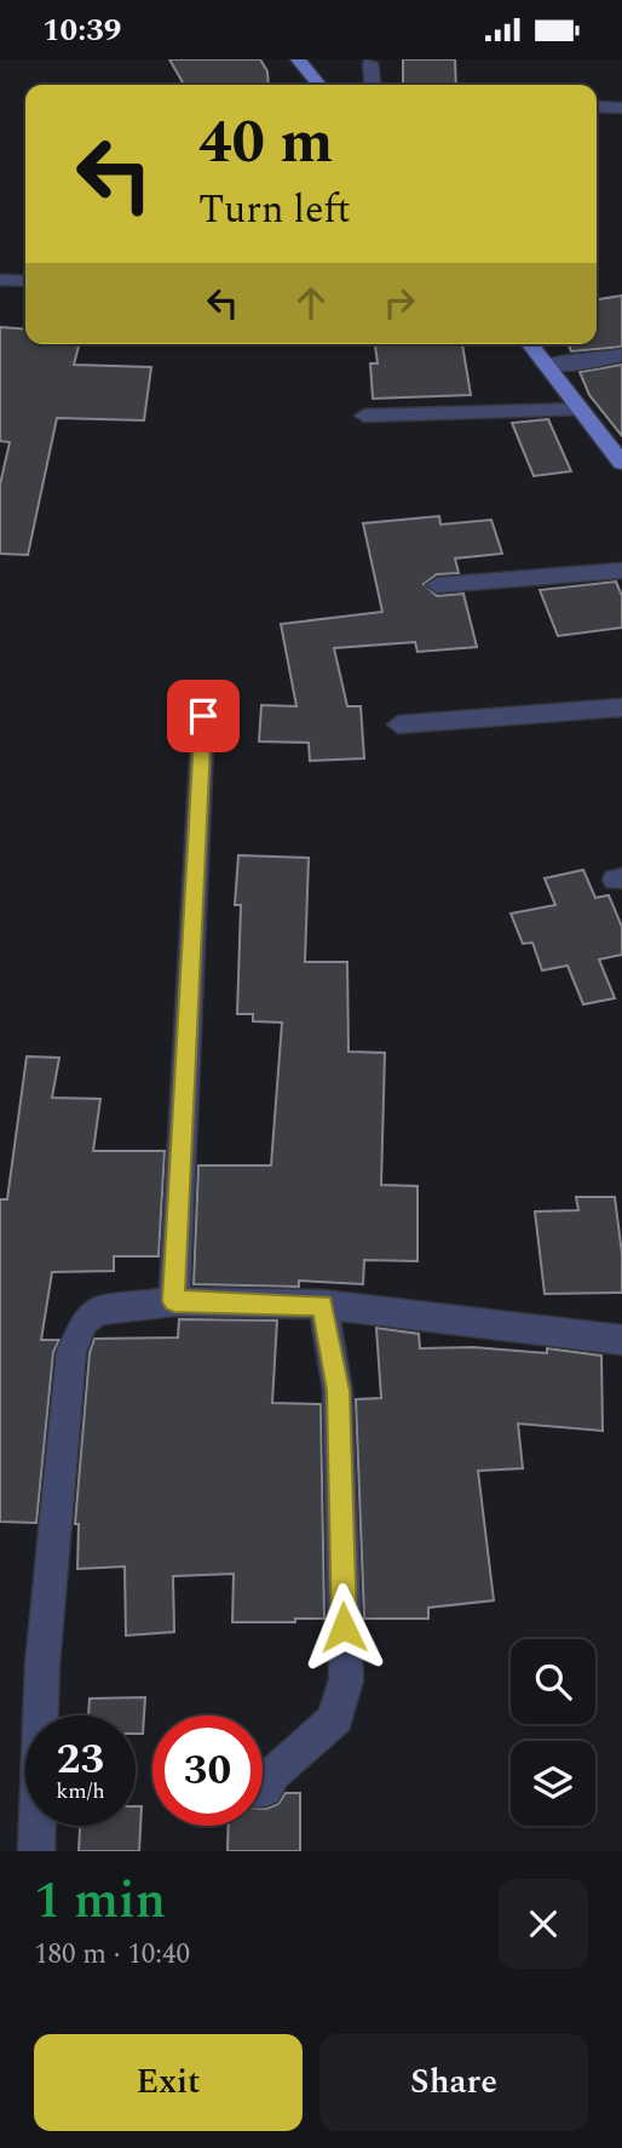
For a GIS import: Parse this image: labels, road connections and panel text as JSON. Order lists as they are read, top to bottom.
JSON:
{
  "page": {
    "status": "10:39",
    "turn": ["40 m", "Turn left"],
    "speed": "23 km/h",
    "limit": "30",
    "heading": ["1 min", "180 m · 10:40"],
    "buttons": ["Exit", "Share"]
  }
}
